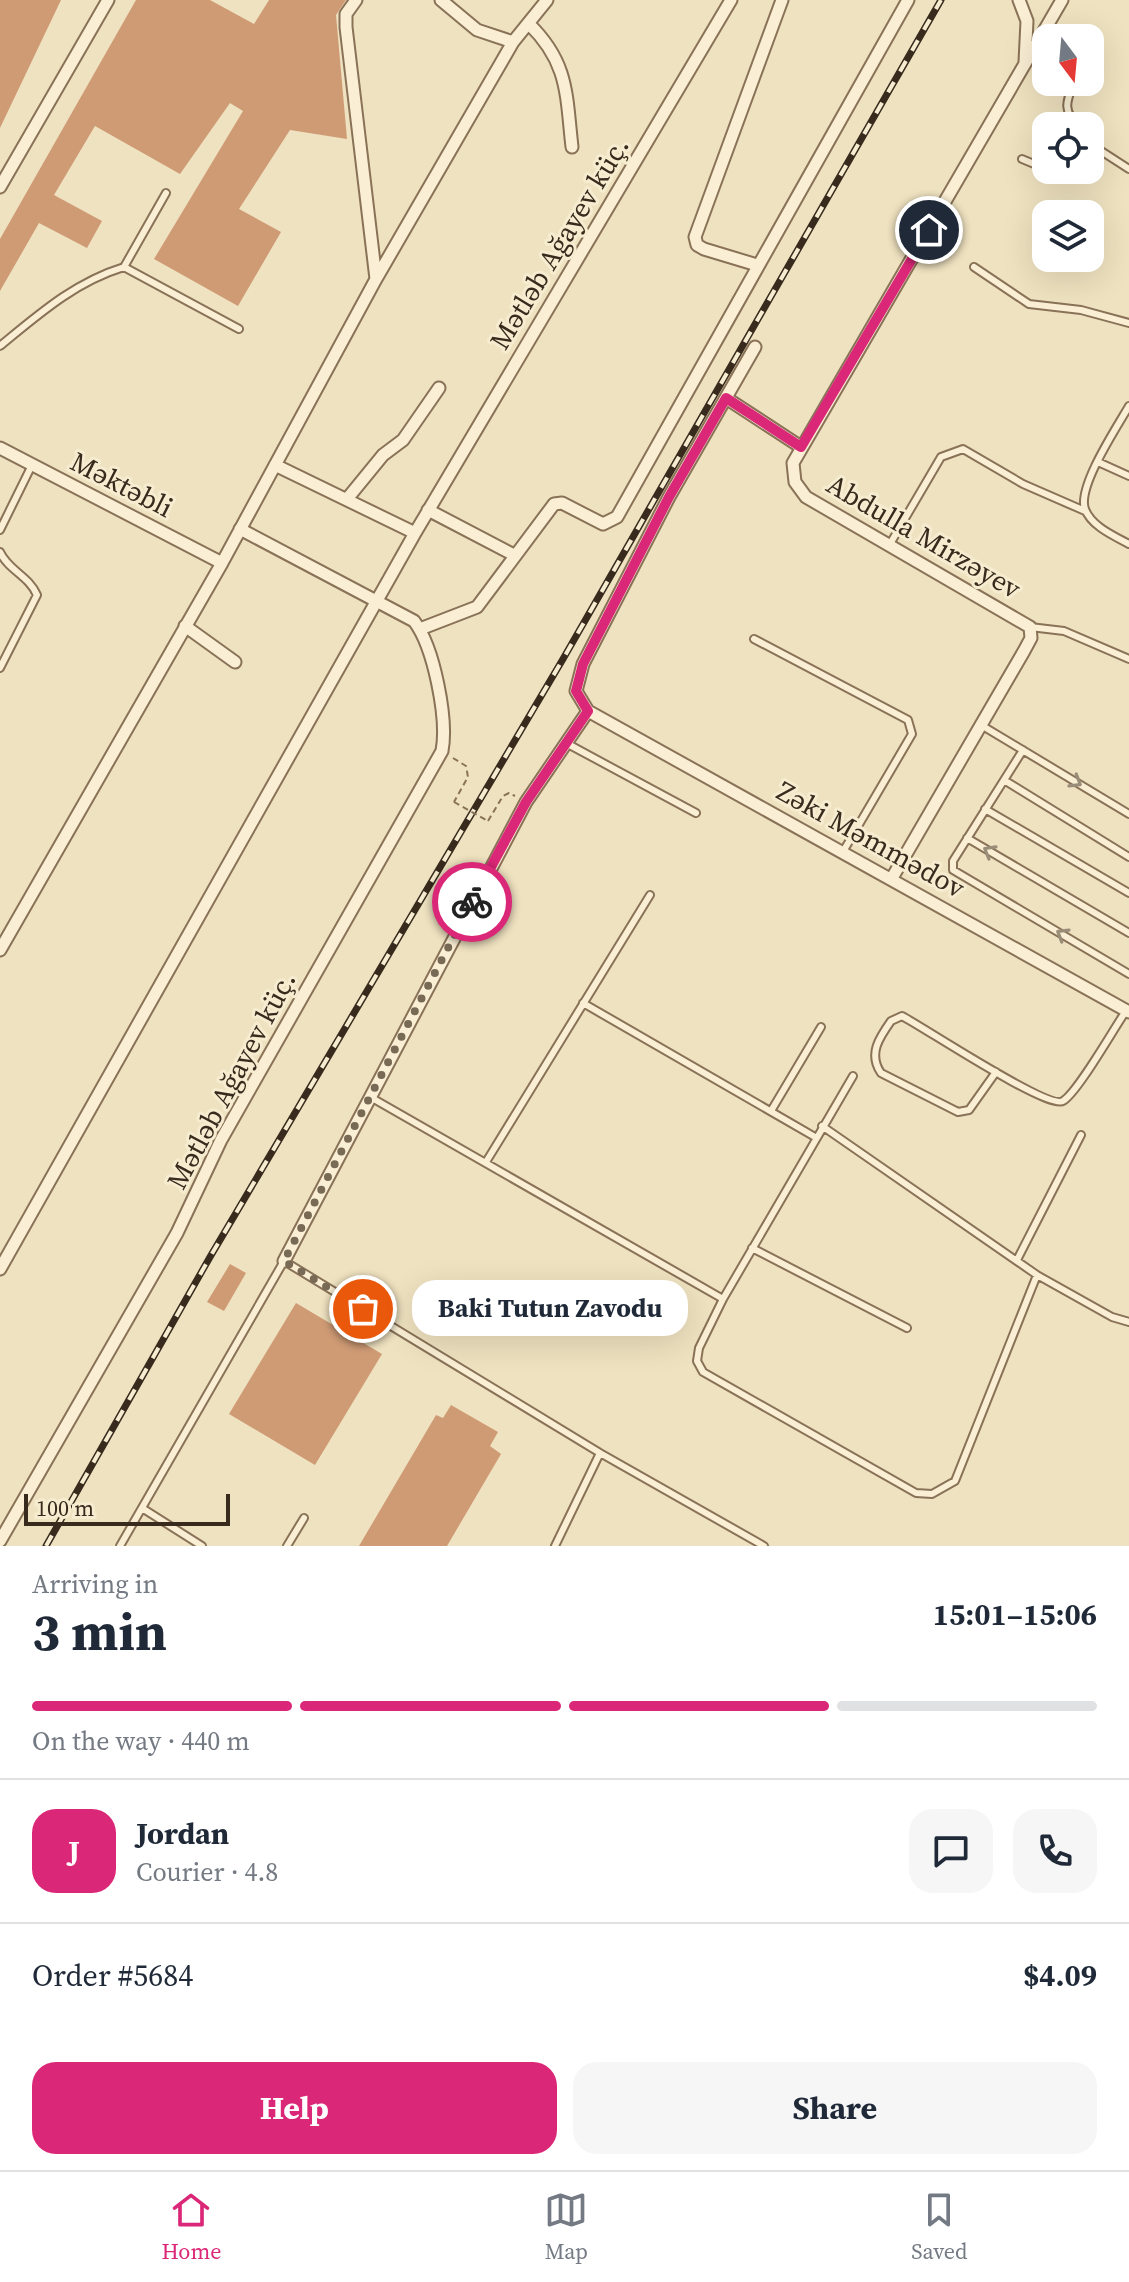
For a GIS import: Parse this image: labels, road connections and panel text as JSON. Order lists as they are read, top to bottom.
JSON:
{
  "streets": {
    "street": [
      "Mətləb Ağayev küç.",
      "Məktəbli",
      "Abdulla Mirzəyev",
      "Zəki Məmmədov"
    ]
  },
  "crossings": [
    ["Abdulla Mirzəyev", "Zəki Məmmədov"]
  ],
  "places": ["Baki Tutun Zavodu"],
  "scale_bar": "100 m",
  "north": "bottom",
  "page": {
    "bubble": "Baki Tutun Zavodu",
    "scale": "100 m",
    "heading": ["3 min", "Arriving in", "15:01–15:06"],
    "panel": [
      "Jordan",
      "Courier · 4.8",
      "Order #5684",
      "$4.09"
    ],
    "bar": "On the way · 440 m",
    "round": "J",
    "buttons": ["Help", "Share"],
    "tabs": ["Home", "Map", "Saved"]
  }
}
